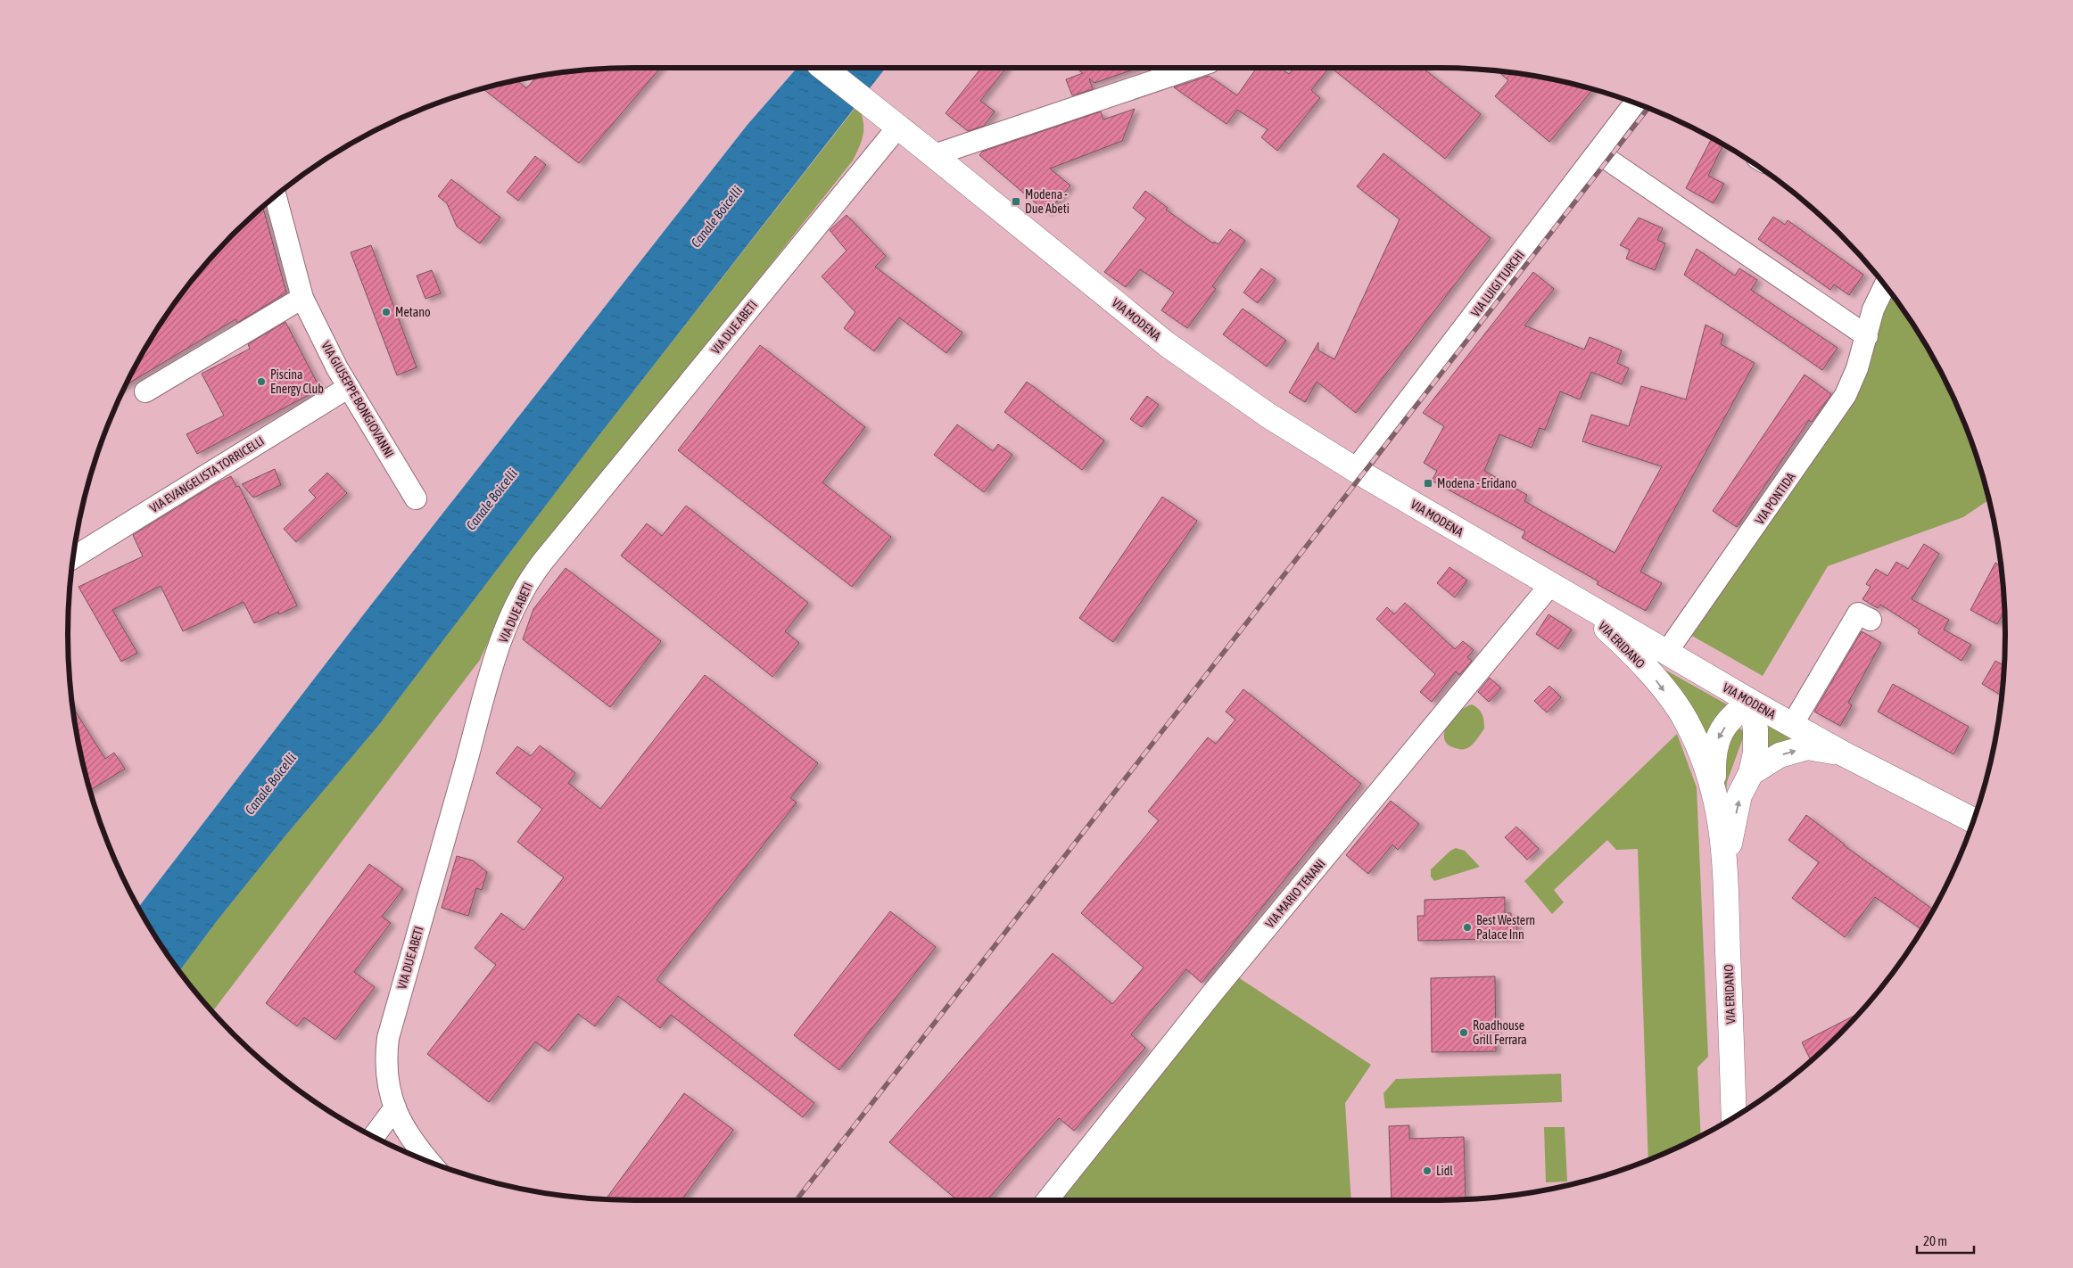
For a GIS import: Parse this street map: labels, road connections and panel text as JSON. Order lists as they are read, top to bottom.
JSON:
{
  "streets": {
    "main road": ["VIA MODENA", "VIA ERIDANO"],
    "street": [
      "VIA LUIGI TURCHI",
      "VIA DUE ABETI",
      "VIA GIUSEPPE BONGIOVANNI",
      "VIA EVANGELISTA TORRICELLI",
      "VIA PONTIDA",
      "VIA MARIO TENANI"
    ]
  },
  "crossings": [
    ["VIA LUIGI TURCHI", "VIA MODENA"],
    ["VIA MODENA", "VIA DUE ABETI"],
    ["VIA MODENA", "VIA PONTIDA"],
    ["VIA MODENA", "VIA ERIDANO"],
    ["VIA MODENA", "VIA MARIO TENANI"],
    ["VIA GIUSEPPE BONGIOVANNI", "VIA EVANGELISTA TORRICELLI"]
  ],
  "water": ["Canale Boicelli"],
  "places": {
    "transit": ["Modena - Due Abeti", "Modena - Eridano"],
    "other": [
      "Metano",
      "Piscina Energy Club",
      "Best Western Palace Inn",
      "Roadhouse Grill Ferrara",
      "Lidl"
    ]
  },
  "scale_bar": "20 m"
}
